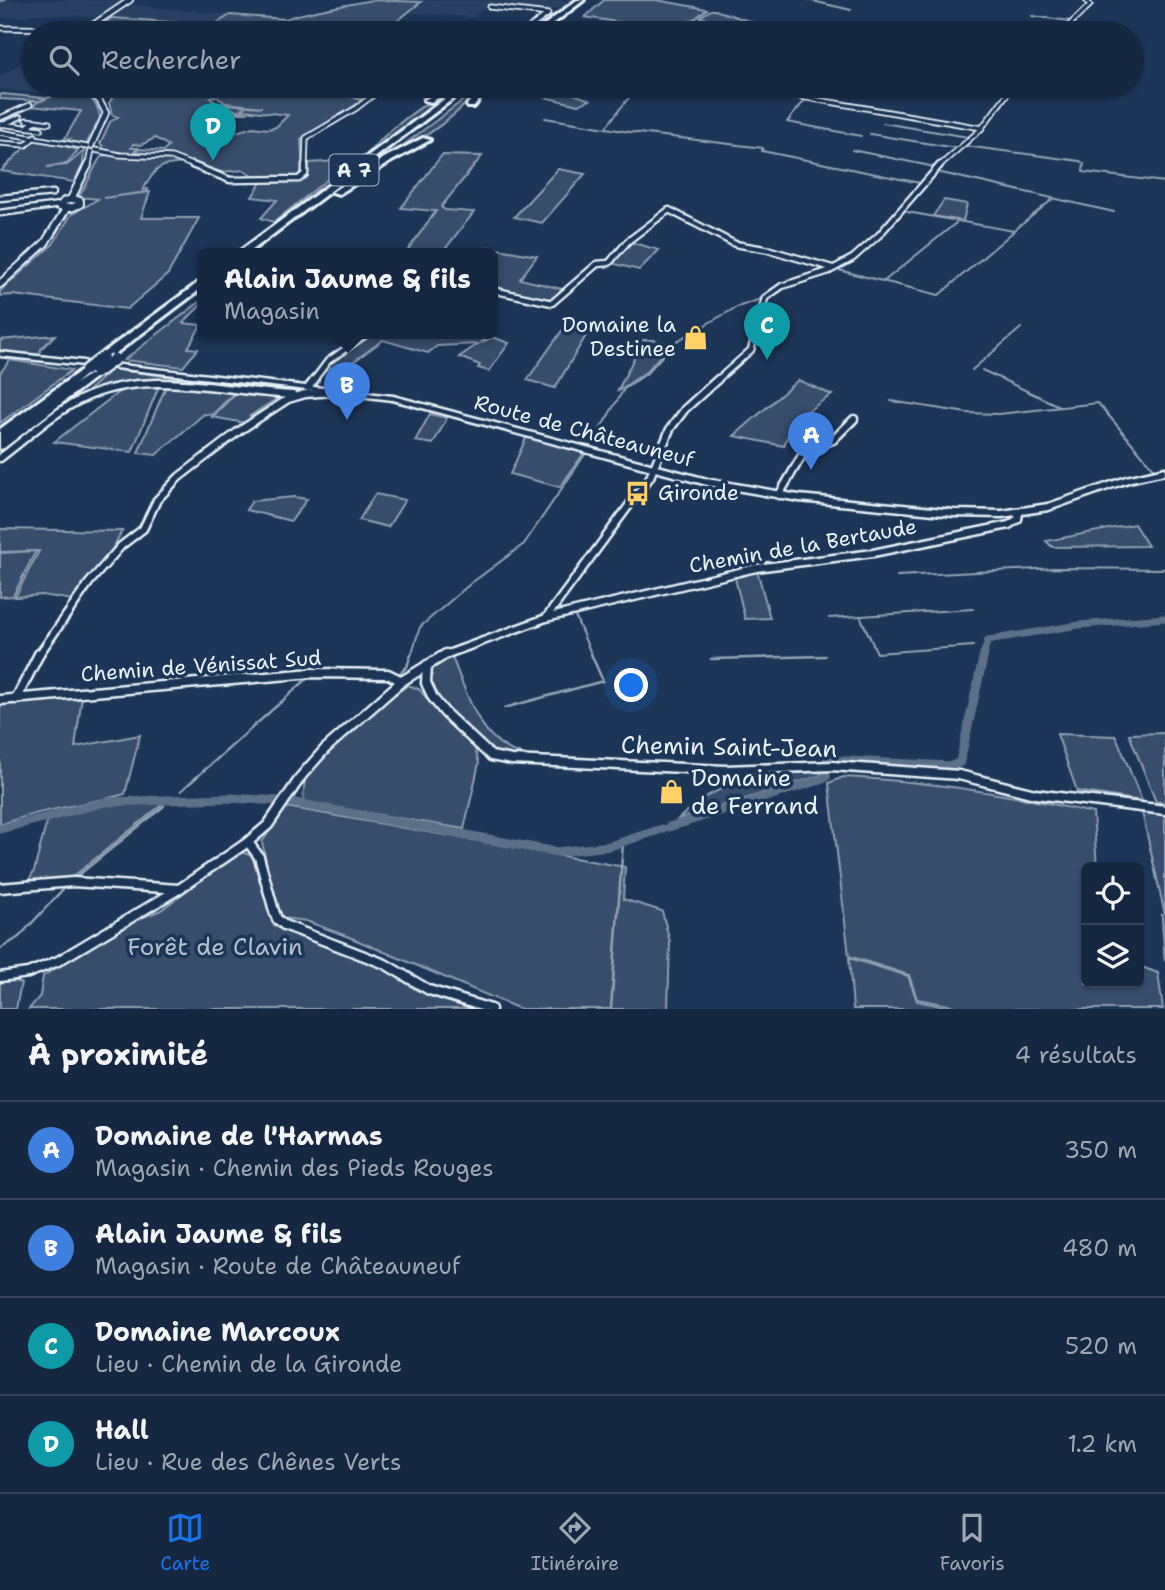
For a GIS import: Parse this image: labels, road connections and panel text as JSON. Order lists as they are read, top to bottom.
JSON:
{
  "streets": {
    "highway": ["A 7"],
    "main road": ["Route de Châteauneuf"],
    "street": ["Chemin de la Bertaude", "Chemin de Vénissat Sud", "Chemin Saint-Jean"]
  },
  "crossings": [
    ["Route de Châteauneuf", "Chemin de la Bertaude"],
    ["Chemin de la Bertaude", "Chemin de Vénissat Sud"],
    ["Chemin de la Bertaude", "Chemin Saint-Jean"]
  ],
  "parks": ["Forêt de Clavin"],
  "places": {
    "shop": ["Domaine la Destinee", "Domaine de Ferrand"],
    "bus stop": ["Gironde"]
  },
  "page": {
    "search": "Rechercher",
    "pins": [
      "D",
      "C",
      "B",
      "A"
    ],
    "popup": ["Alain Jaume & fils", "Magasin"],
    "heading": ["À proximité", "4 résultats"],
    "list": [
      {
        "mark": "A",
        "name": "Domaine de l'Harmas",
        "note": "Magasin · Chemin des Pieds Rouges",
        "value": "350 m"
      },
      {
        "mark": "B",
        "name": "Alain Jaume & fils",
        "note": "Magasin · Route de Châteauneuf",
        "value": "480 m"
      },
      {
        "mark": "C",
        "name": "Domaine Marcoux",
        "note": "Lieu · Chemin de la Gironde",
        "value": "520 m"
      },
      {
        "mark": "D",
        "name": "Hall",
        "note": "Lieu · Rue des Chênes Verts",
        "value": "1.2 km"
      }
    ],
    "nav": ["Carte", "Itinéraire", "Favoris"]
  }
}
